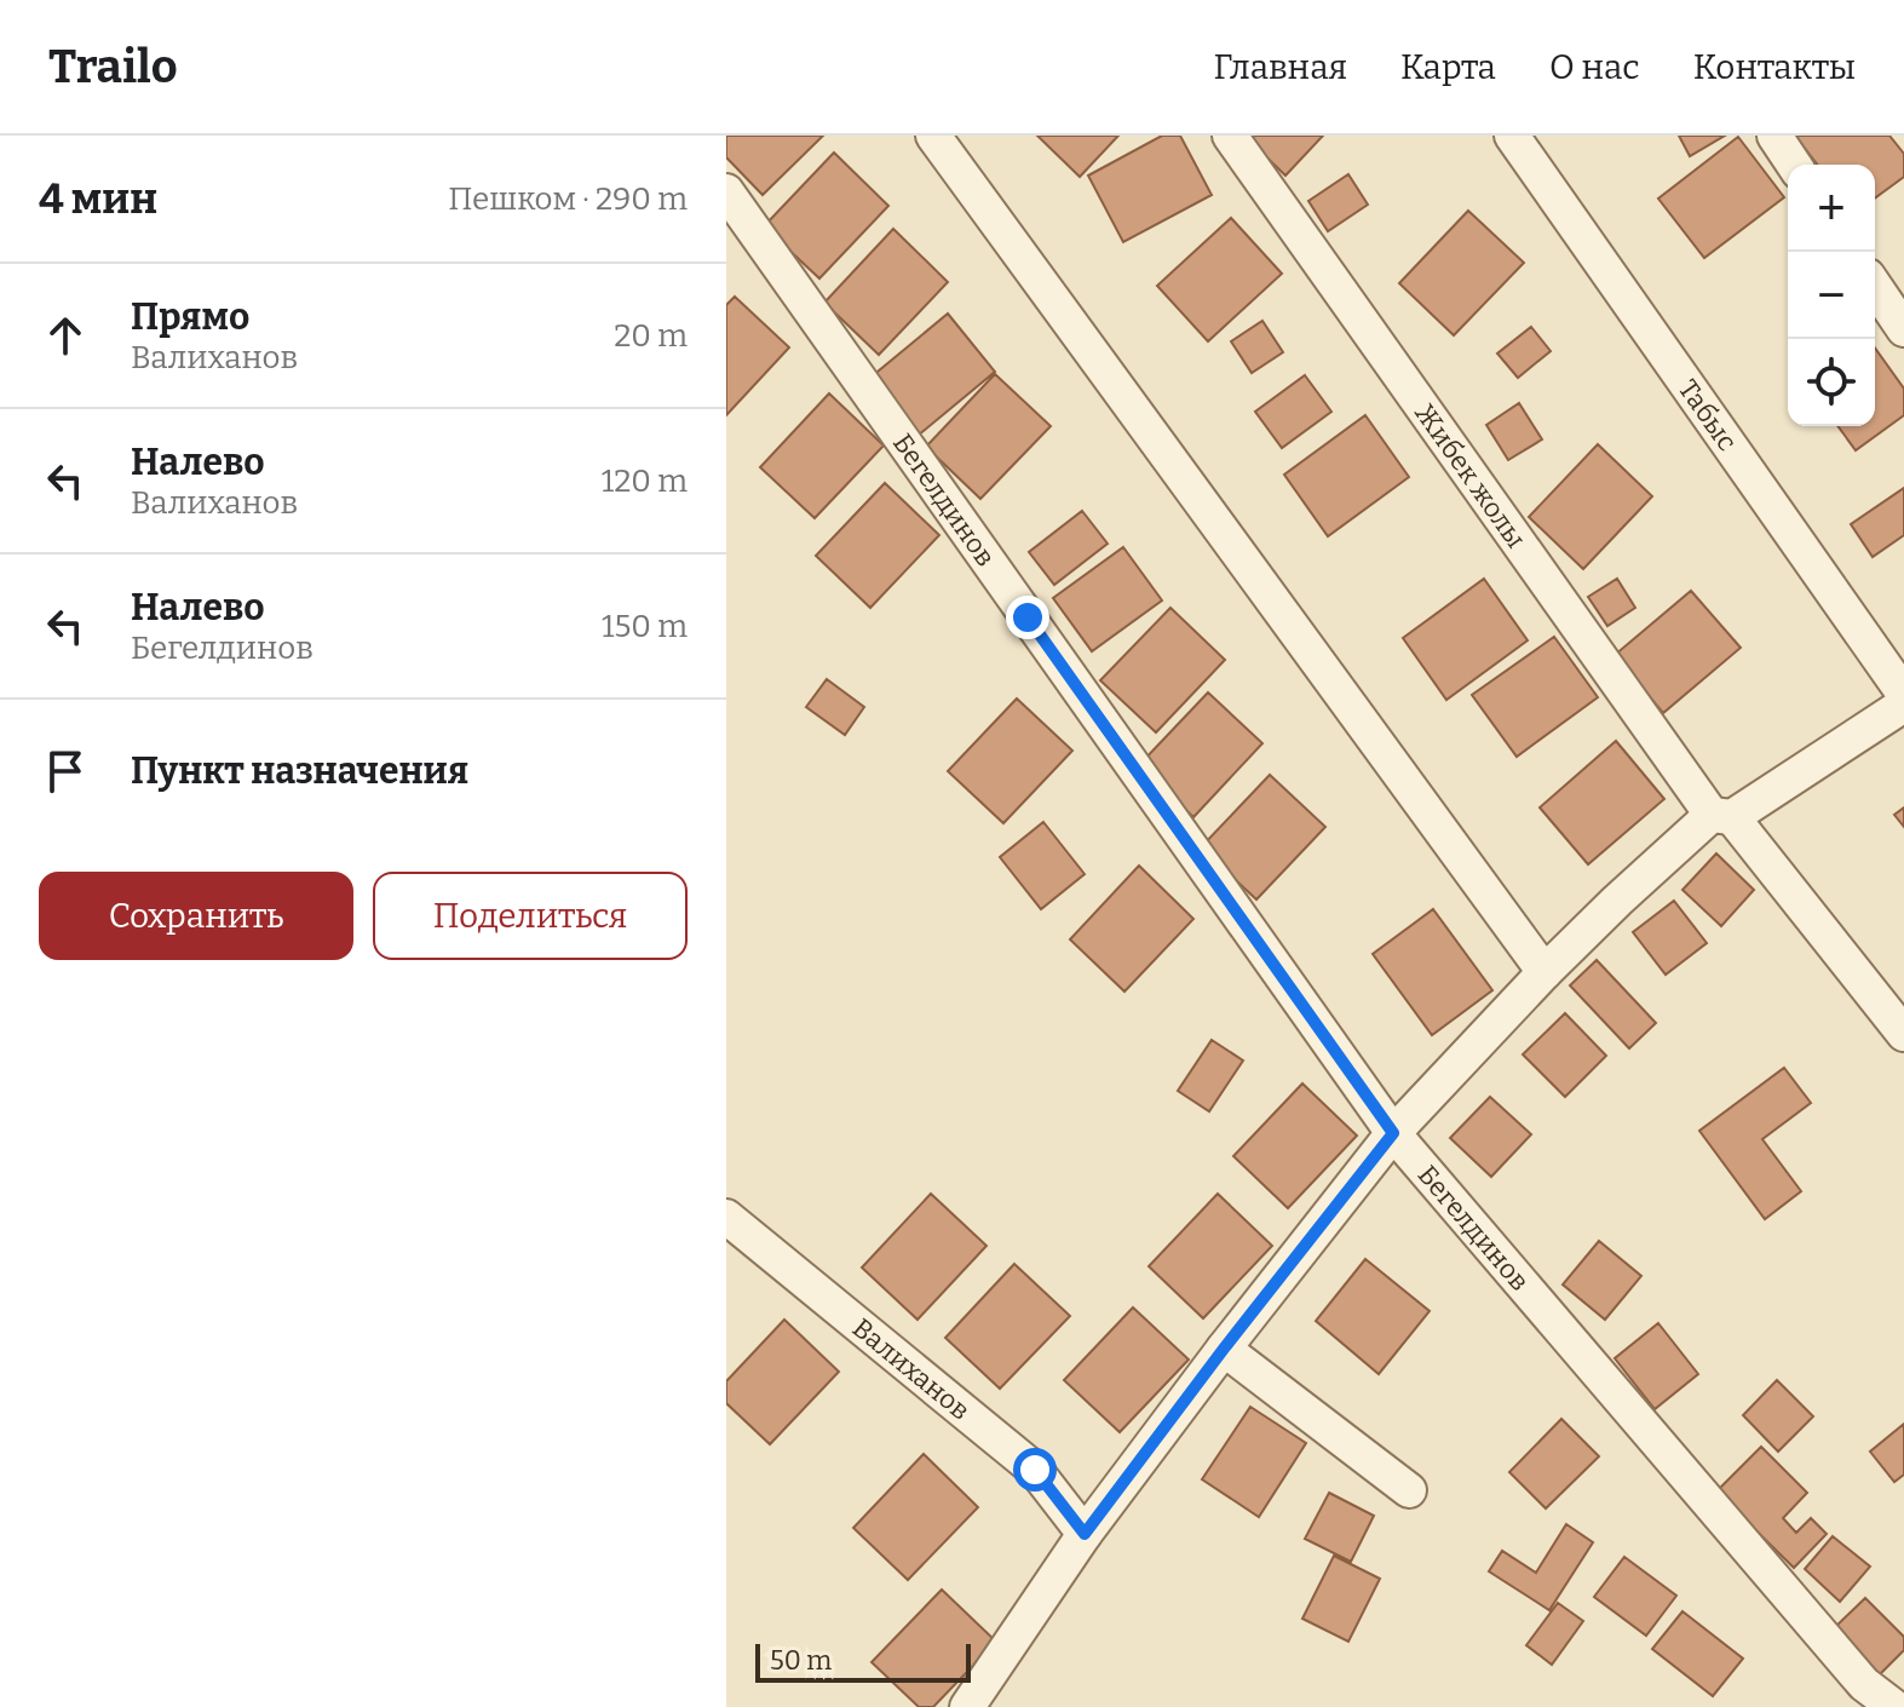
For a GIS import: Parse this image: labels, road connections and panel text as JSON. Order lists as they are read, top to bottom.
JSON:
{
  "streets": {
    "street": [
      "Табыс",
      "Жибек жолы",
      "Бегелдинов",
      "Валиханов"
    ]
  },
  "scale_bar": "50 m",
  "page": {
    "header": "Trailo",
    "nav": [
      "Главная",
      "Карта",
      "О нас",
      "Контакты"
    ],
    "heading": ["4 мин", "Пешком · 290 m"],
    "map_buttons": ["+", "−"],
    "list": [
      ["Прямо", "Валиханов", "20 m"],
      ["Налево", "Валиханов", "120 m"],
      ["Налево", "Бегелдинов", "150 m"],
      "Пункт назначения"
    ],
    "buttons": ["Сохранить", "Поделиться"],
    "scale": "50 m"
  }
}
